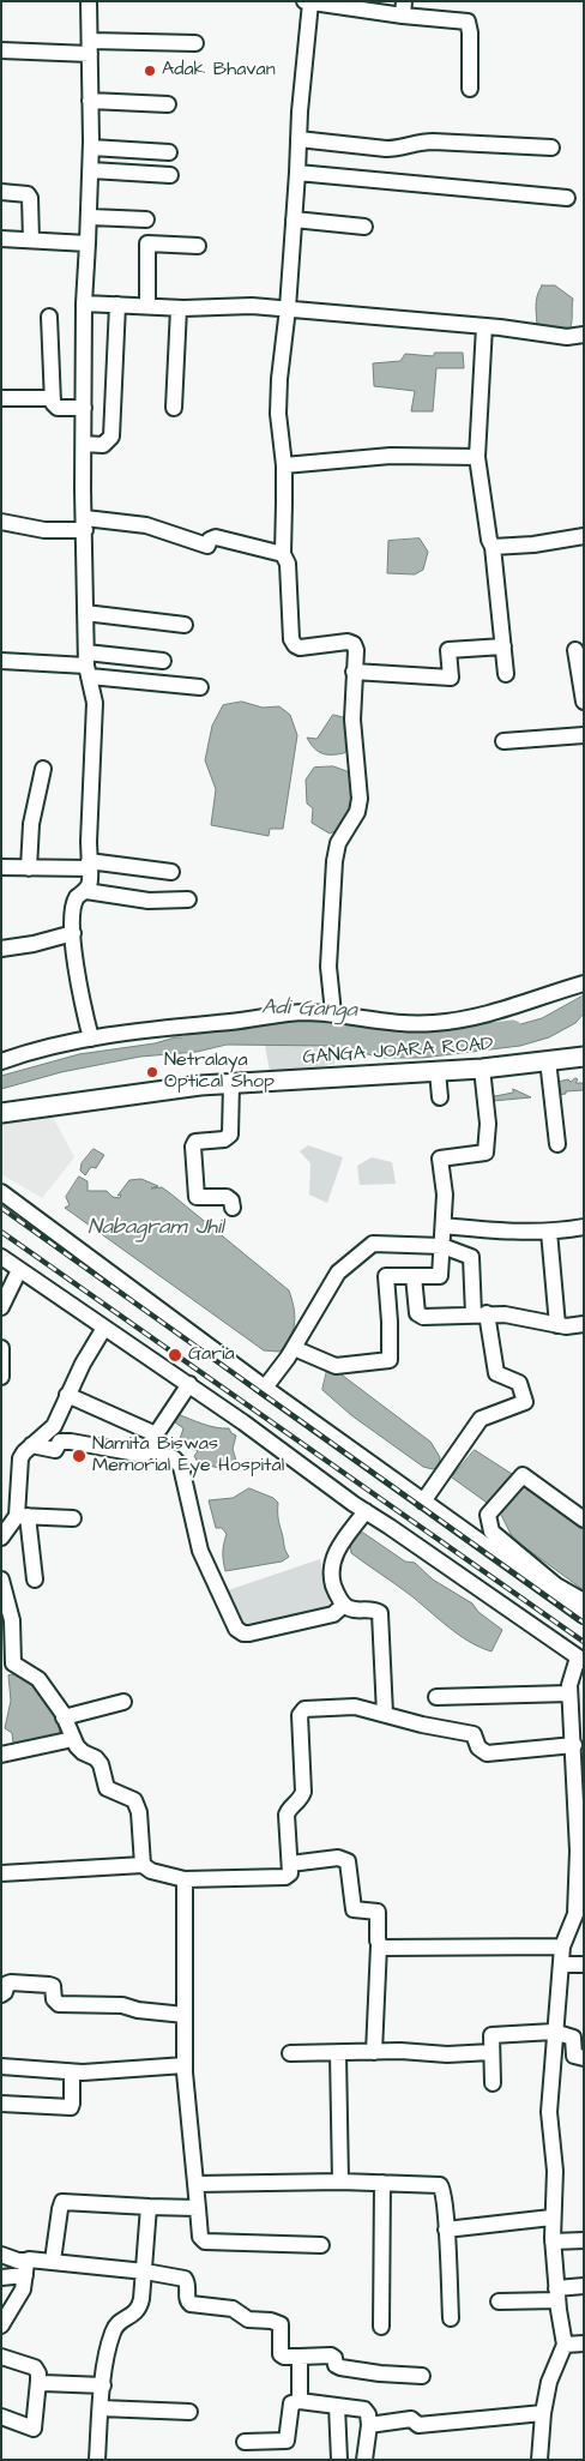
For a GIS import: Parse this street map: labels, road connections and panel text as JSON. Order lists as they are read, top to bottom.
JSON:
{
  "streets": {
    "main road": ["GANGA JOARA ROAD"]
  },
  "water": ["Adi Ganga", "Nabagram Jhil"],
  "places": [
    "Adak Bhavan",
    "Netralaya Optical Shop",
    "Garia",
    "Namita Biswas Memorial Eye Hospital"
  ]
}
